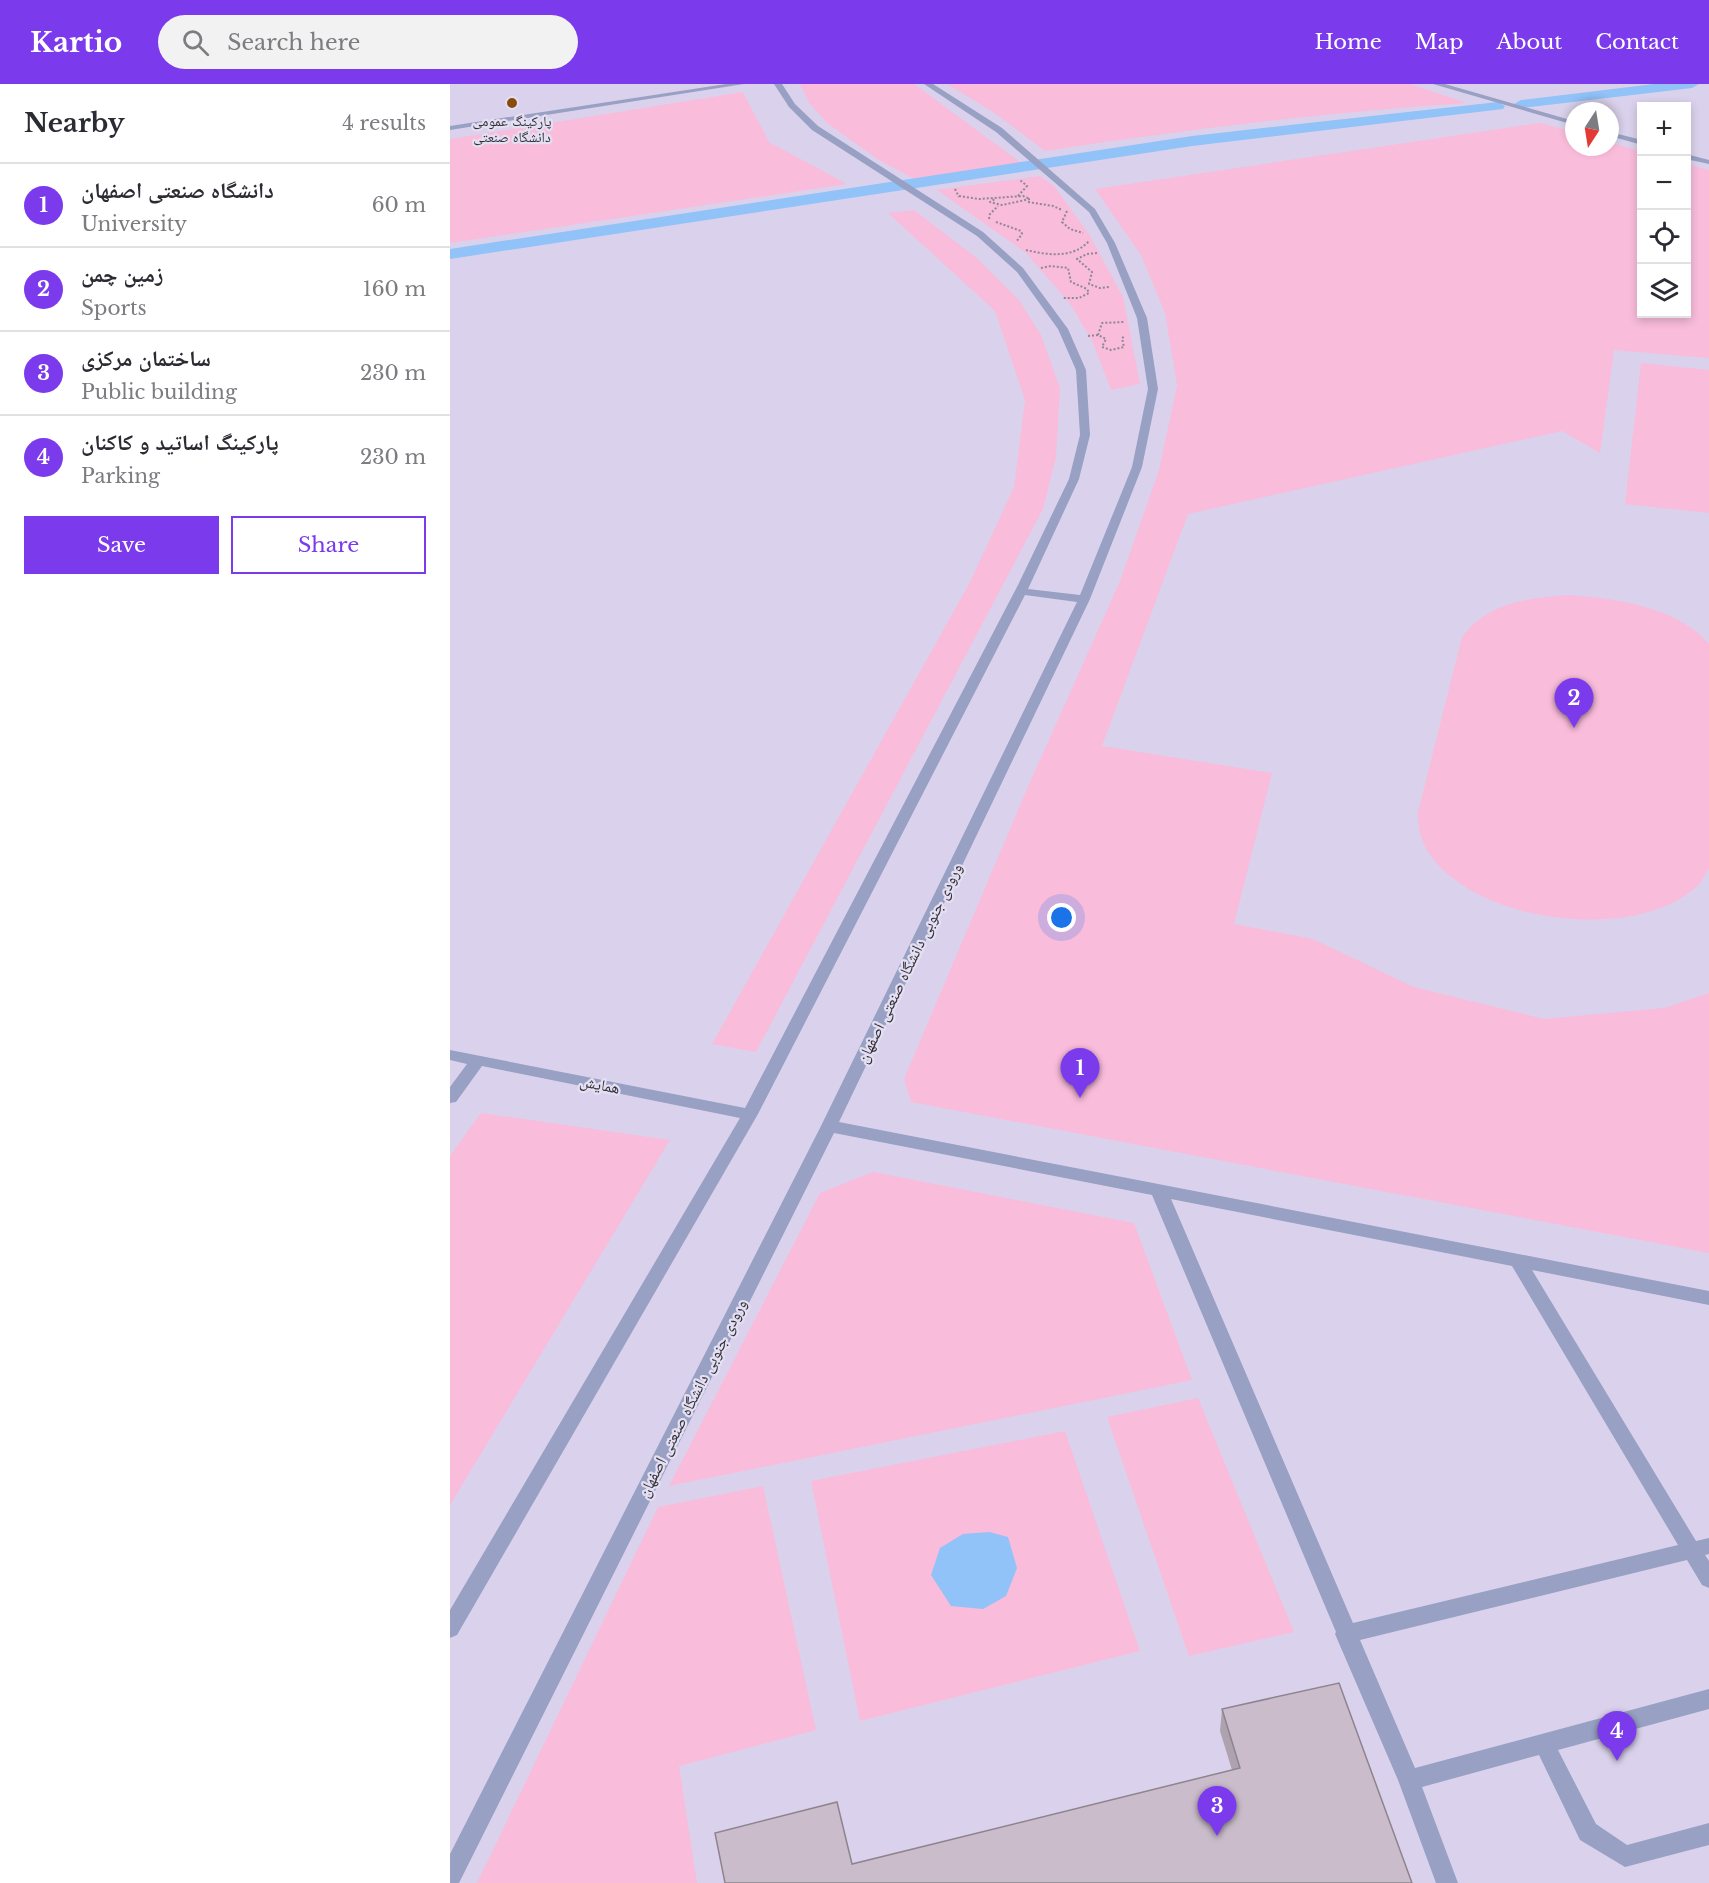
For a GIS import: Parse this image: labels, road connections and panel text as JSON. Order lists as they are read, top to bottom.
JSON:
{
  "streets": {
    "street": ["ورودی جنوبی دانشگاه صنعتی اصفهان", "همایش"]
  },
  "places": ["پارکینگ عمومی دانشگاه صنعتی"],
  "north": "bottom",
  "page": {
    "header": "Kartio",
    "search": "Search here",
    "nav": [
      "Home",
      "Map",
      "About",
      "Contact"
    ],
    "heading": ["Nearby", "4 results"],
    "map_buttons": ["+", "−"],
    "list": [
      {
        "mark": "1",
        "name": "دانشگاه صنعتی اصفهان",
        "note": "University",
        "value": "60 m"
      },
      {
        "mark": "2",
        "name": "زمین چمن",
        "note": "Sports",
        "value": "160 m"
      },
      {
        "mark": "3",
        "name": "ساختمان مرکزی",
        "note": "Public building",
        "value": "230 m"
      },
      {
        "mark": "4",
        "name": "پارکینگ اساتید و کاکنان",
        "note": "Parking",
        "value": "230 m"
      }
    ],
    "buttons": ["Save", "Share"],
    "pins": [
      "2",
      "1",
      "4",
      "3"
    ]
  }
}
